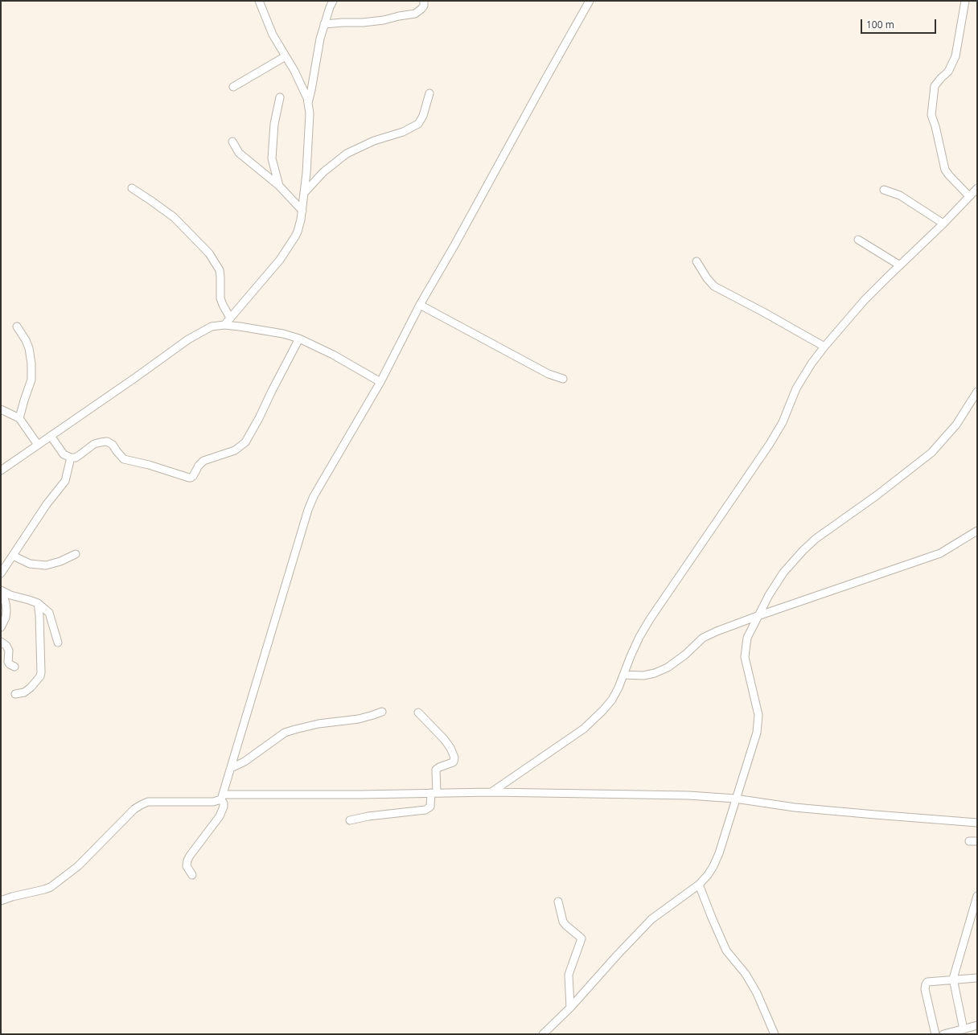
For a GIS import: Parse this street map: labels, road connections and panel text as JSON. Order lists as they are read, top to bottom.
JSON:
{
  "scale_bar": "100 m"
}
